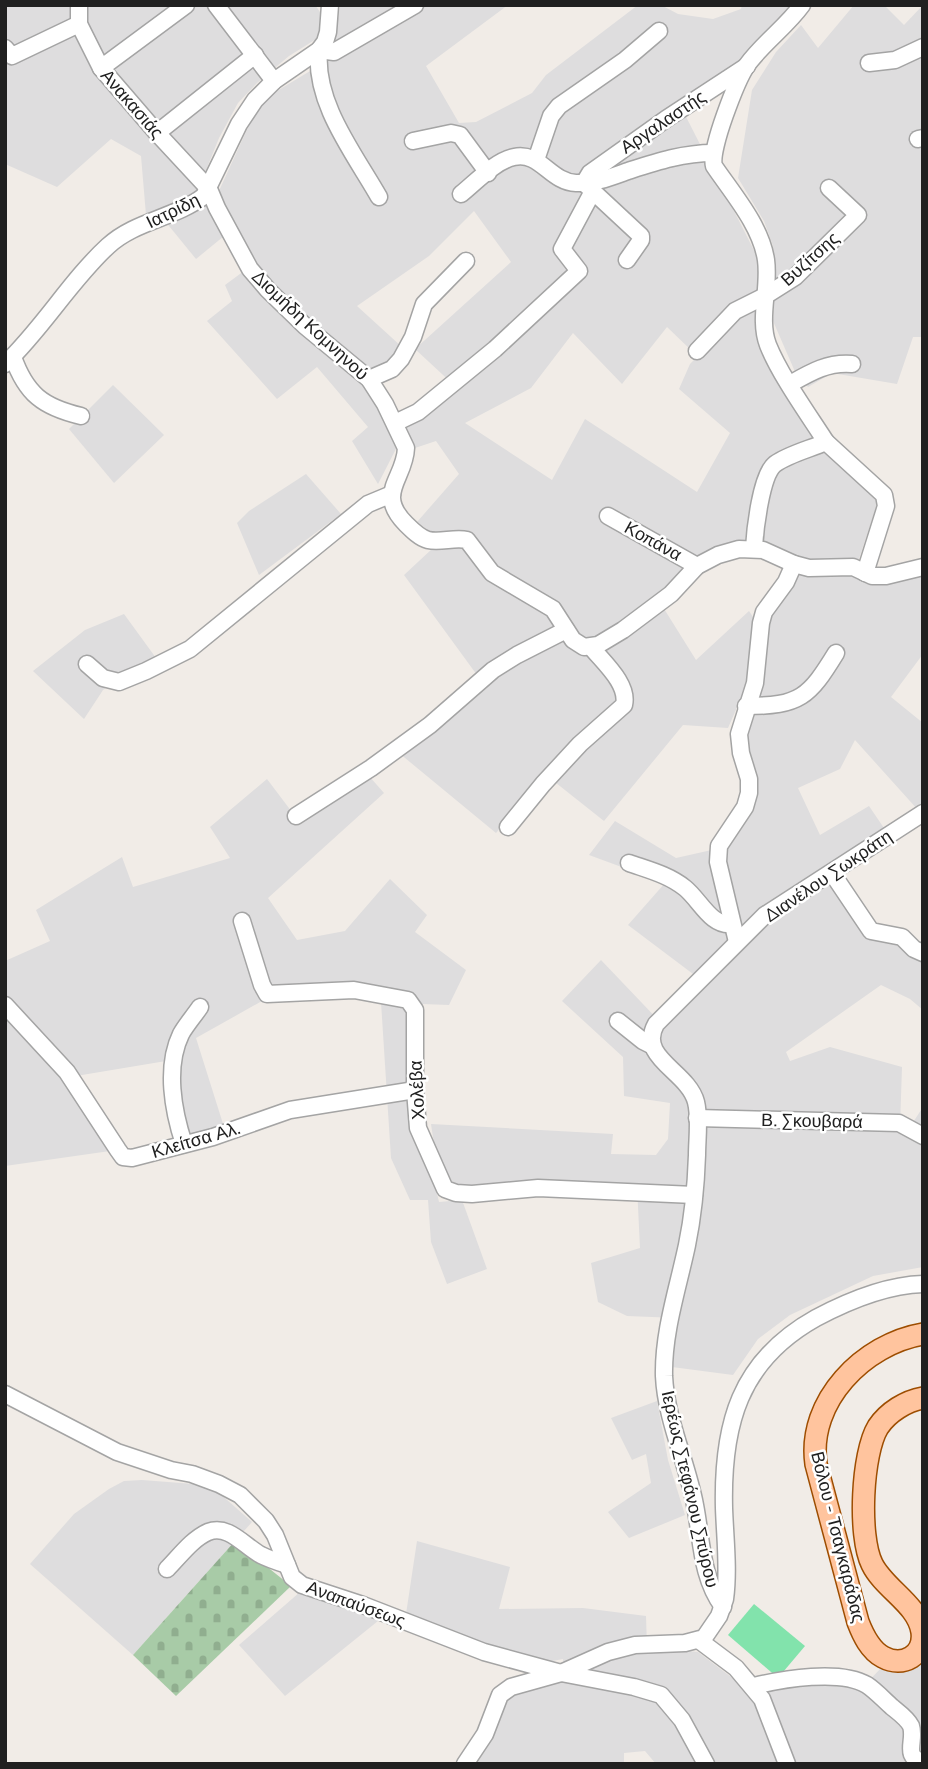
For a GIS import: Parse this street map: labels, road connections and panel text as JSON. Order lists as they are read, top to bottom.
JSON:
{
  "streets": {
    "main road": ["Βόλου - Τσαγκαράδας"],
    "street": [
      "Ανακασιάς",
      "Αργαλαστής",
      "Ιατρίδη",
      "Βυζίτσης",
      "Διομήδη Κομνηνού",
      "Κοπάνα",
      "Διανέλου Σωκράτη",
      "Χολέβα",
      "Β. Σκουβαρά",
      "Κλείτσα Αλ.",
      "Ιερέως Στεφάνου Σπύρου",
      "Αναπαύσεως"
    ]
  },
  "crossings": [
    ["Ανακασιάς", "Ιατρίδη"],
    ["Ανακασιάς", "Διομήδη Κομνηνού"],
    ["Αργαλαστής", "Διομήδη Κομνηνού"],
    ["Ιατρίδη", "Διομήδη Κομνηνού"],
    ["Χολέβα", "Κλείτσα Αλ."],
    ["Χολέβα", "Ιερέως Στεφάνου Σπύρου"],
    ["Β. Σκουβαρά", "Ιερέως Στεφάνου Σπύρου"]
  ]
}
